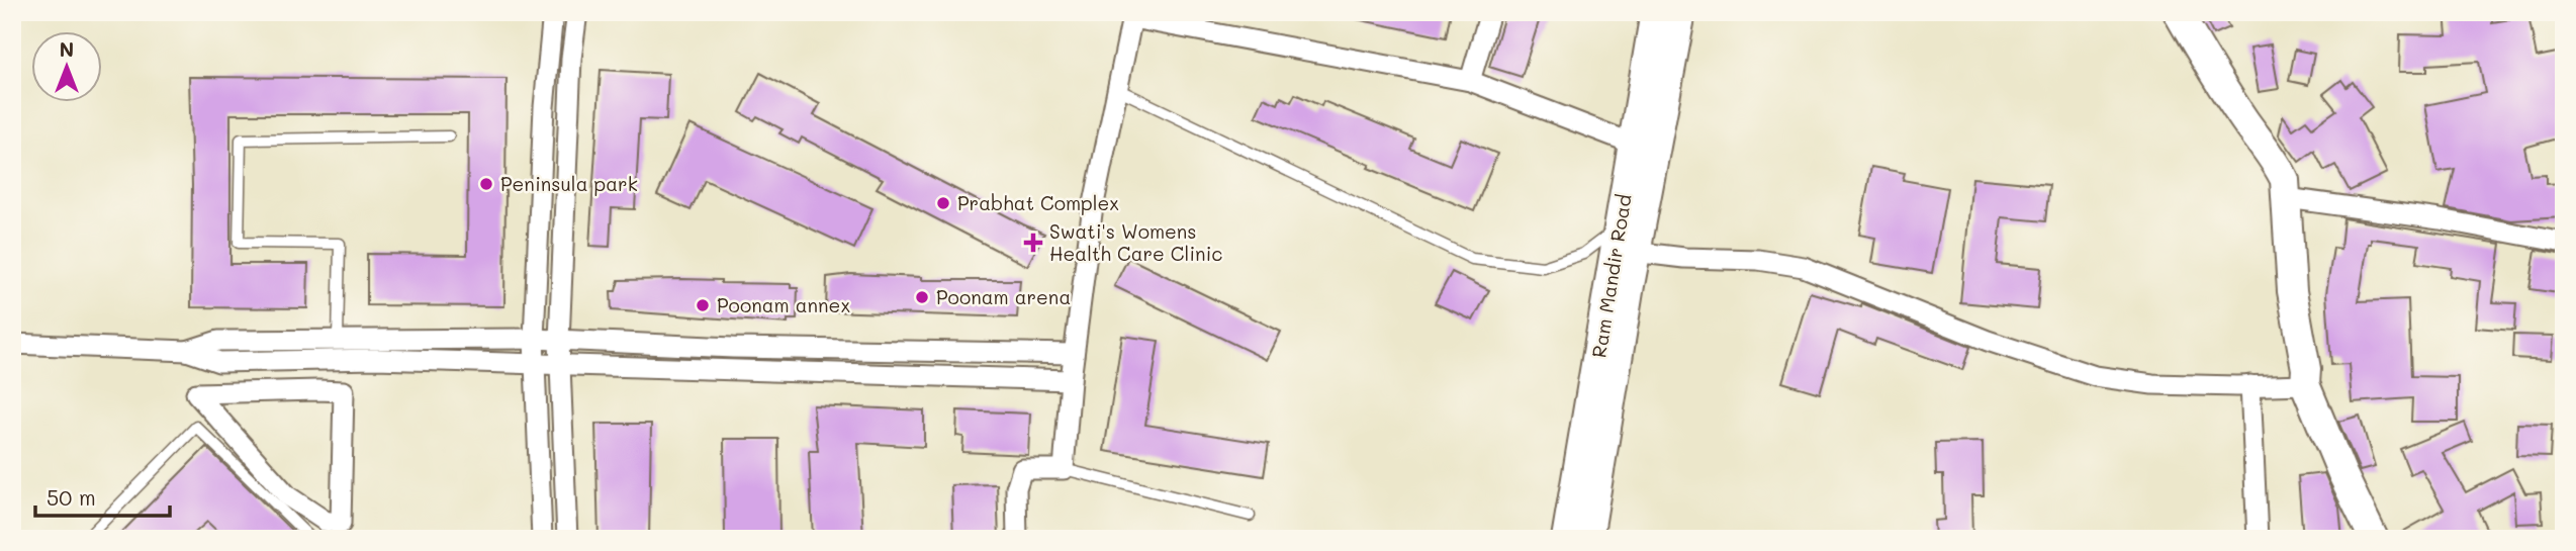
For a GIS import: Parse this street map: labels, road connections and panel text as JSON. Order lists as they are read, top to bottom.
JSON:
{
  "streets": {
    "main road": ["Ram Mandir Road"]
  },
  "places": {
    "other": [
      "Peninsula park",
      "Prabhat Complex",
      "Poonam arena",
      "Poonam annex"
    ],
    "health": ["Swati's Womens Health Care Clinic"]
  },
  "scale_bar": "50 m",
  "north": "top"
}
